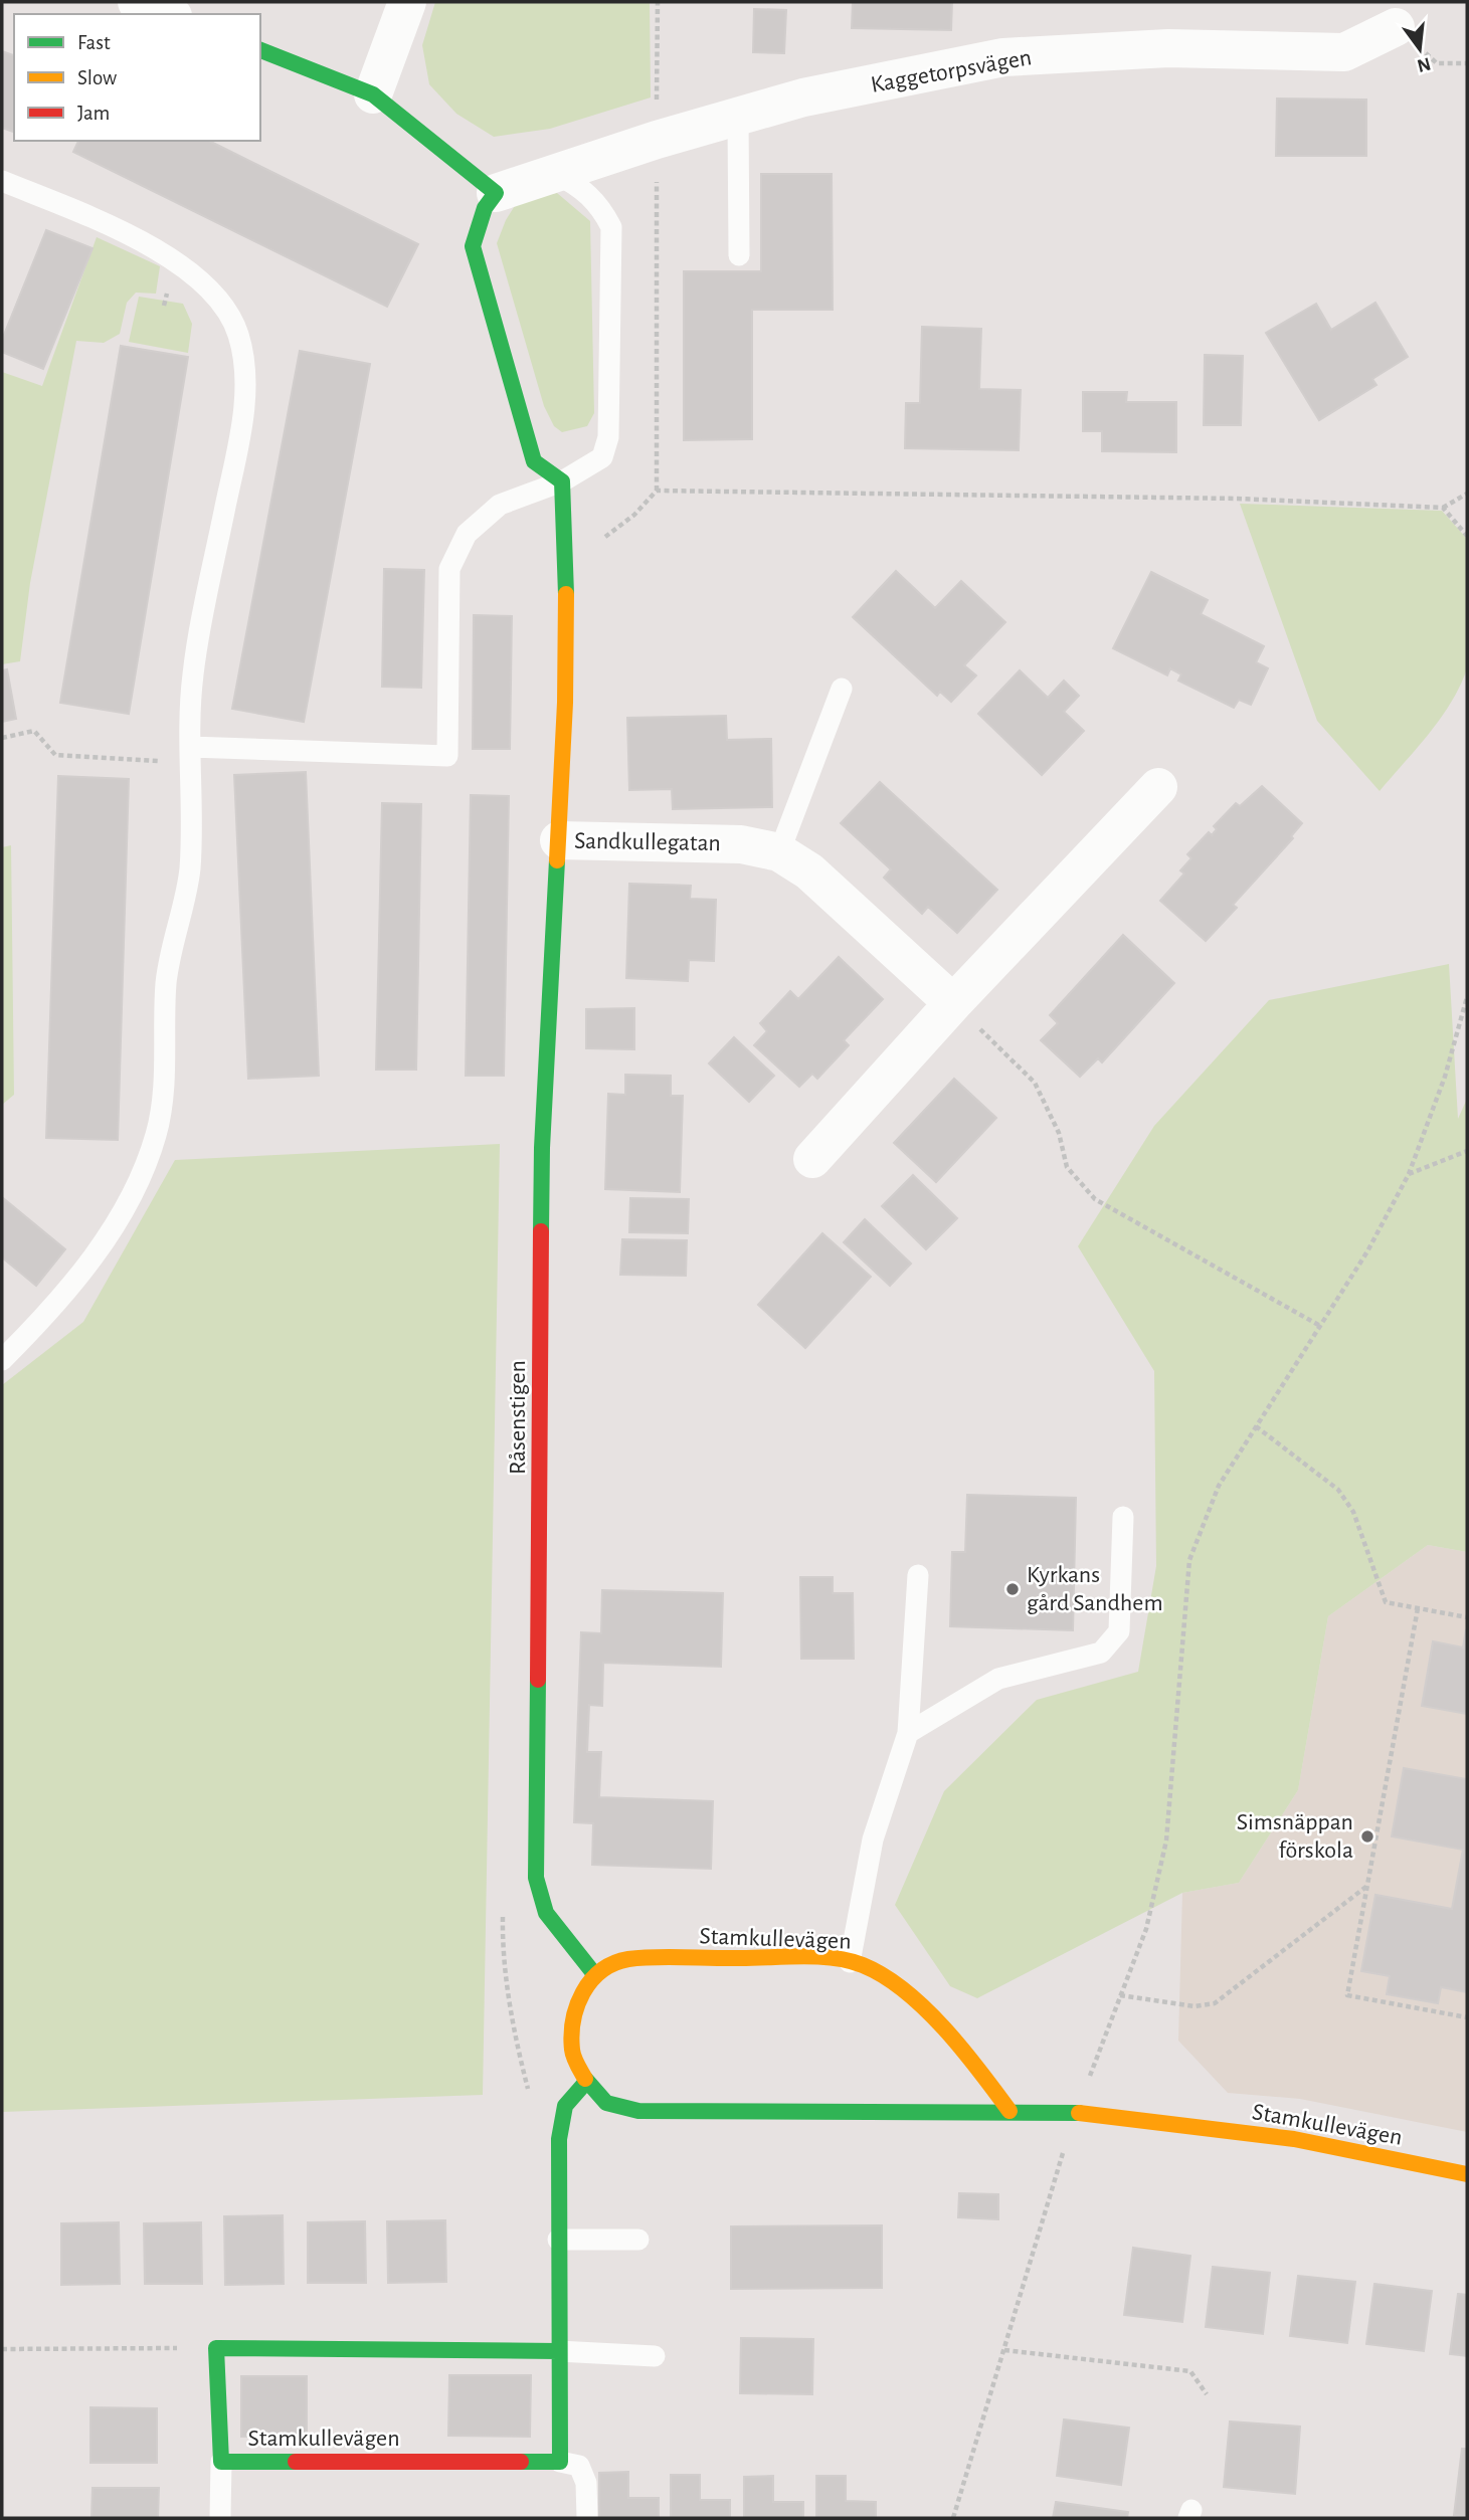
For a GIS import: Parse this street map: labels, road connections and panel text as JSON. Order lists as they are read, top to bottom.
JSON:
{
  "streets": {
    "street": [
      "Kaggetorpsvägen",
      "Sandkullegatan",
      "Råsenstigen",
      "Stamkullevägen"
    ]
  },
  "crossings": [
    ["Sandkullegatan", "Råsenstigen"],
    ["Råsenstigen", "Stamkullevägen"]
  ],
  "places": ["Kyrkans gård Sandhem", "Simsnäppan förskola"],
  "legend": ["Fast", "Slow", "Jam"],
  "north": "bottom"
}
